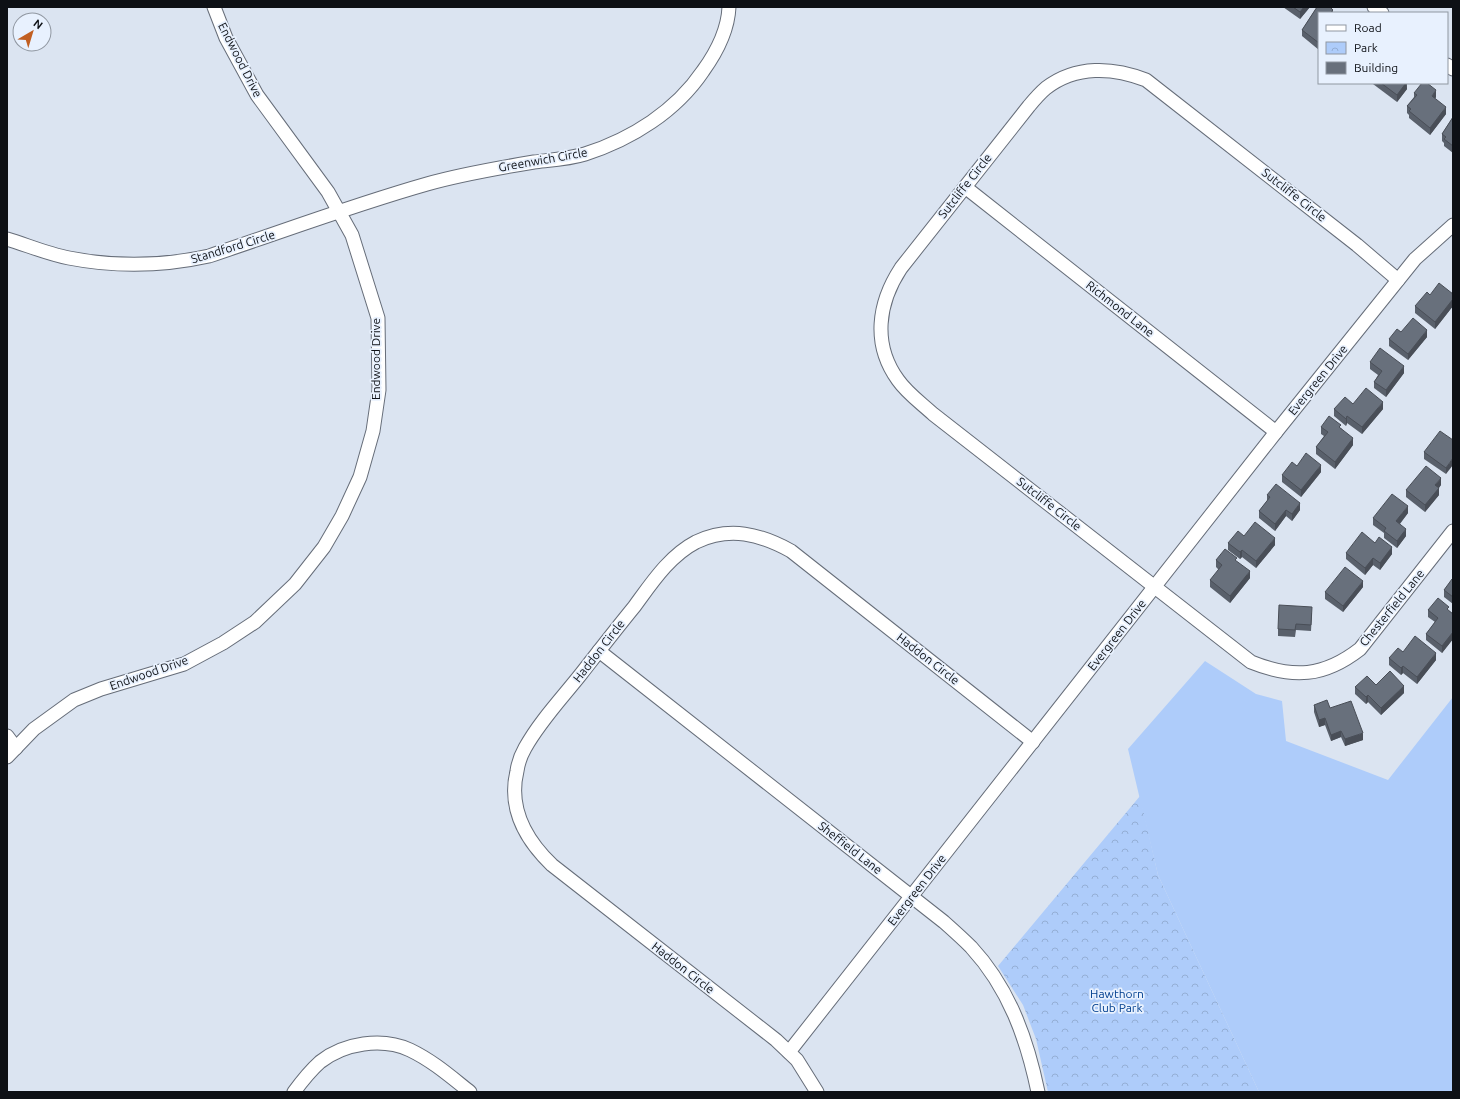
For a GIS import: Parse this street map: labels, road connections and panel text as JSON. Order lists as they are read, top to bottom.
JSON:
{
  "streets": {
    "street": [
      "Endwood Drive",
      "Greenwich Circle",
      "Sutcliffe Circle",
      "Standford Circle",
      "Richmond Lane",
      "Evergreen Drive",
      "Chesterfield Lane",
      "Haddon Circle",
      "Sheffield Lane"
    ]
  },
  "crossings": [
    ["Endwood Drive", "Greenwich Circle"],
    ["Endwood Drive", "Standford Circle"],
    ["Greenwich Circle", "Standford Circle"],
    ["Sutcliffe Circle", "Richmond Lane"],
    ["Sutcliffe Circle", "Evergreen Drive"],
    ["Sutcliffe Circle", "Chesterfield Lane"],
    ["Richmond Lane", "Evergreen Drive"],
    ["Evergreen Drive", "Chesterfield Lane"],
    ["Evergreen Drive", "Haddon Circle"],
    ["Evergreen Drive", "Sheffield Lane"],
    ["Haddon Circle", "Sheffield Lane"]
  ],
  "parks": ["Hawthorn Club Park"],
  "legend": ["Road", "Park", "Building"],
  "north": "top right"
}
